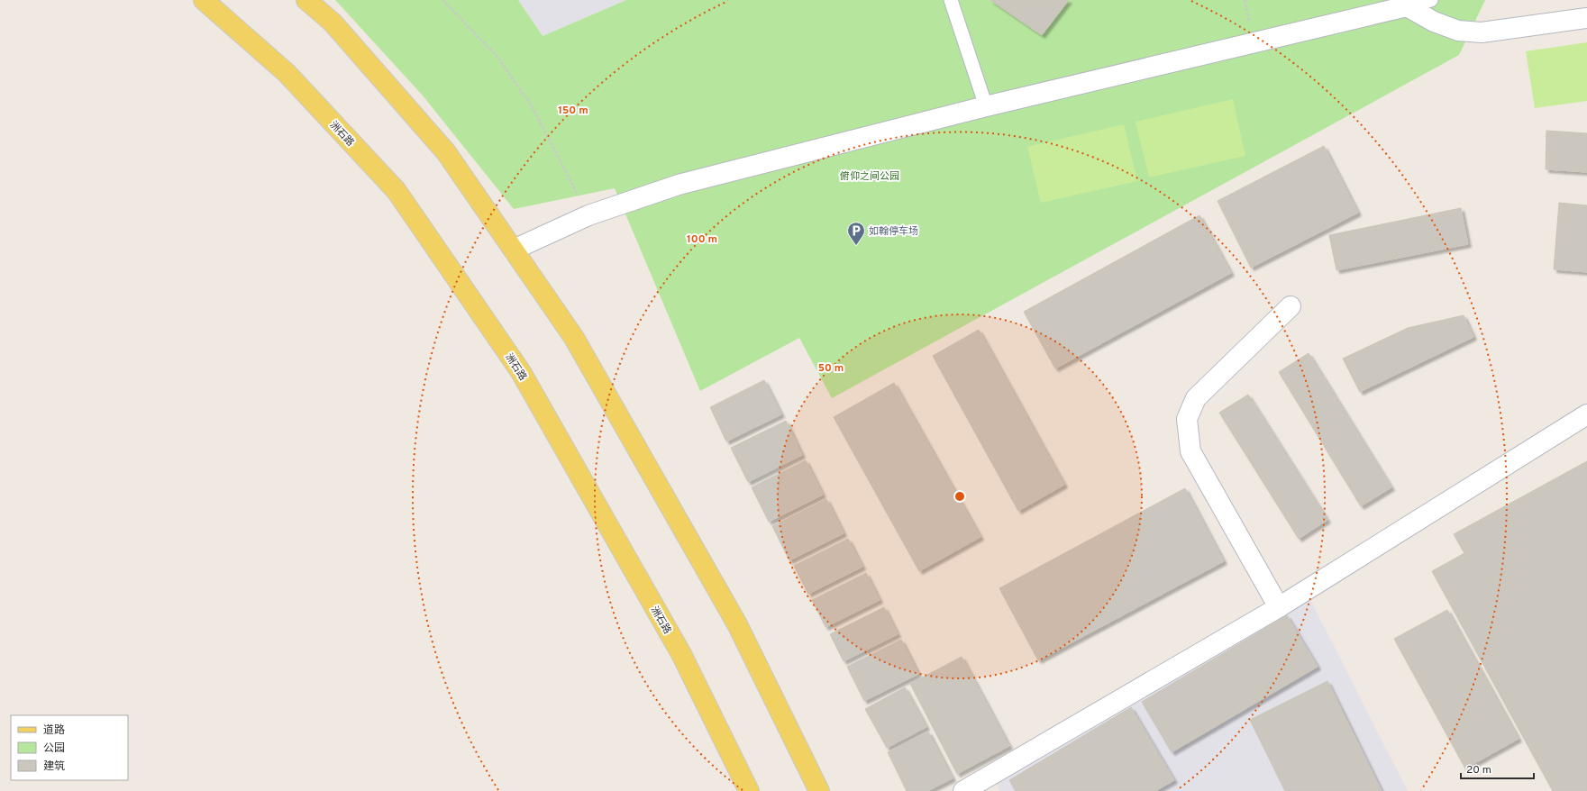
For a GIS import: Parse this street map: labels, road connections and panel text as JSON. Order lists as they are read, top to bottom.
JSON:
{
  "streets": {
    "main road": ["洲石路"]
  },
  "parks": ["俯仰之间公园"],
  "places": {
    "parking": ["如翰停车场"]
  },
  "legend": ["道路", "公园", "建筑"],
  "scale_bar": "20 m",
  "rings": ["150 m", "100 m", "50 m"]
}
